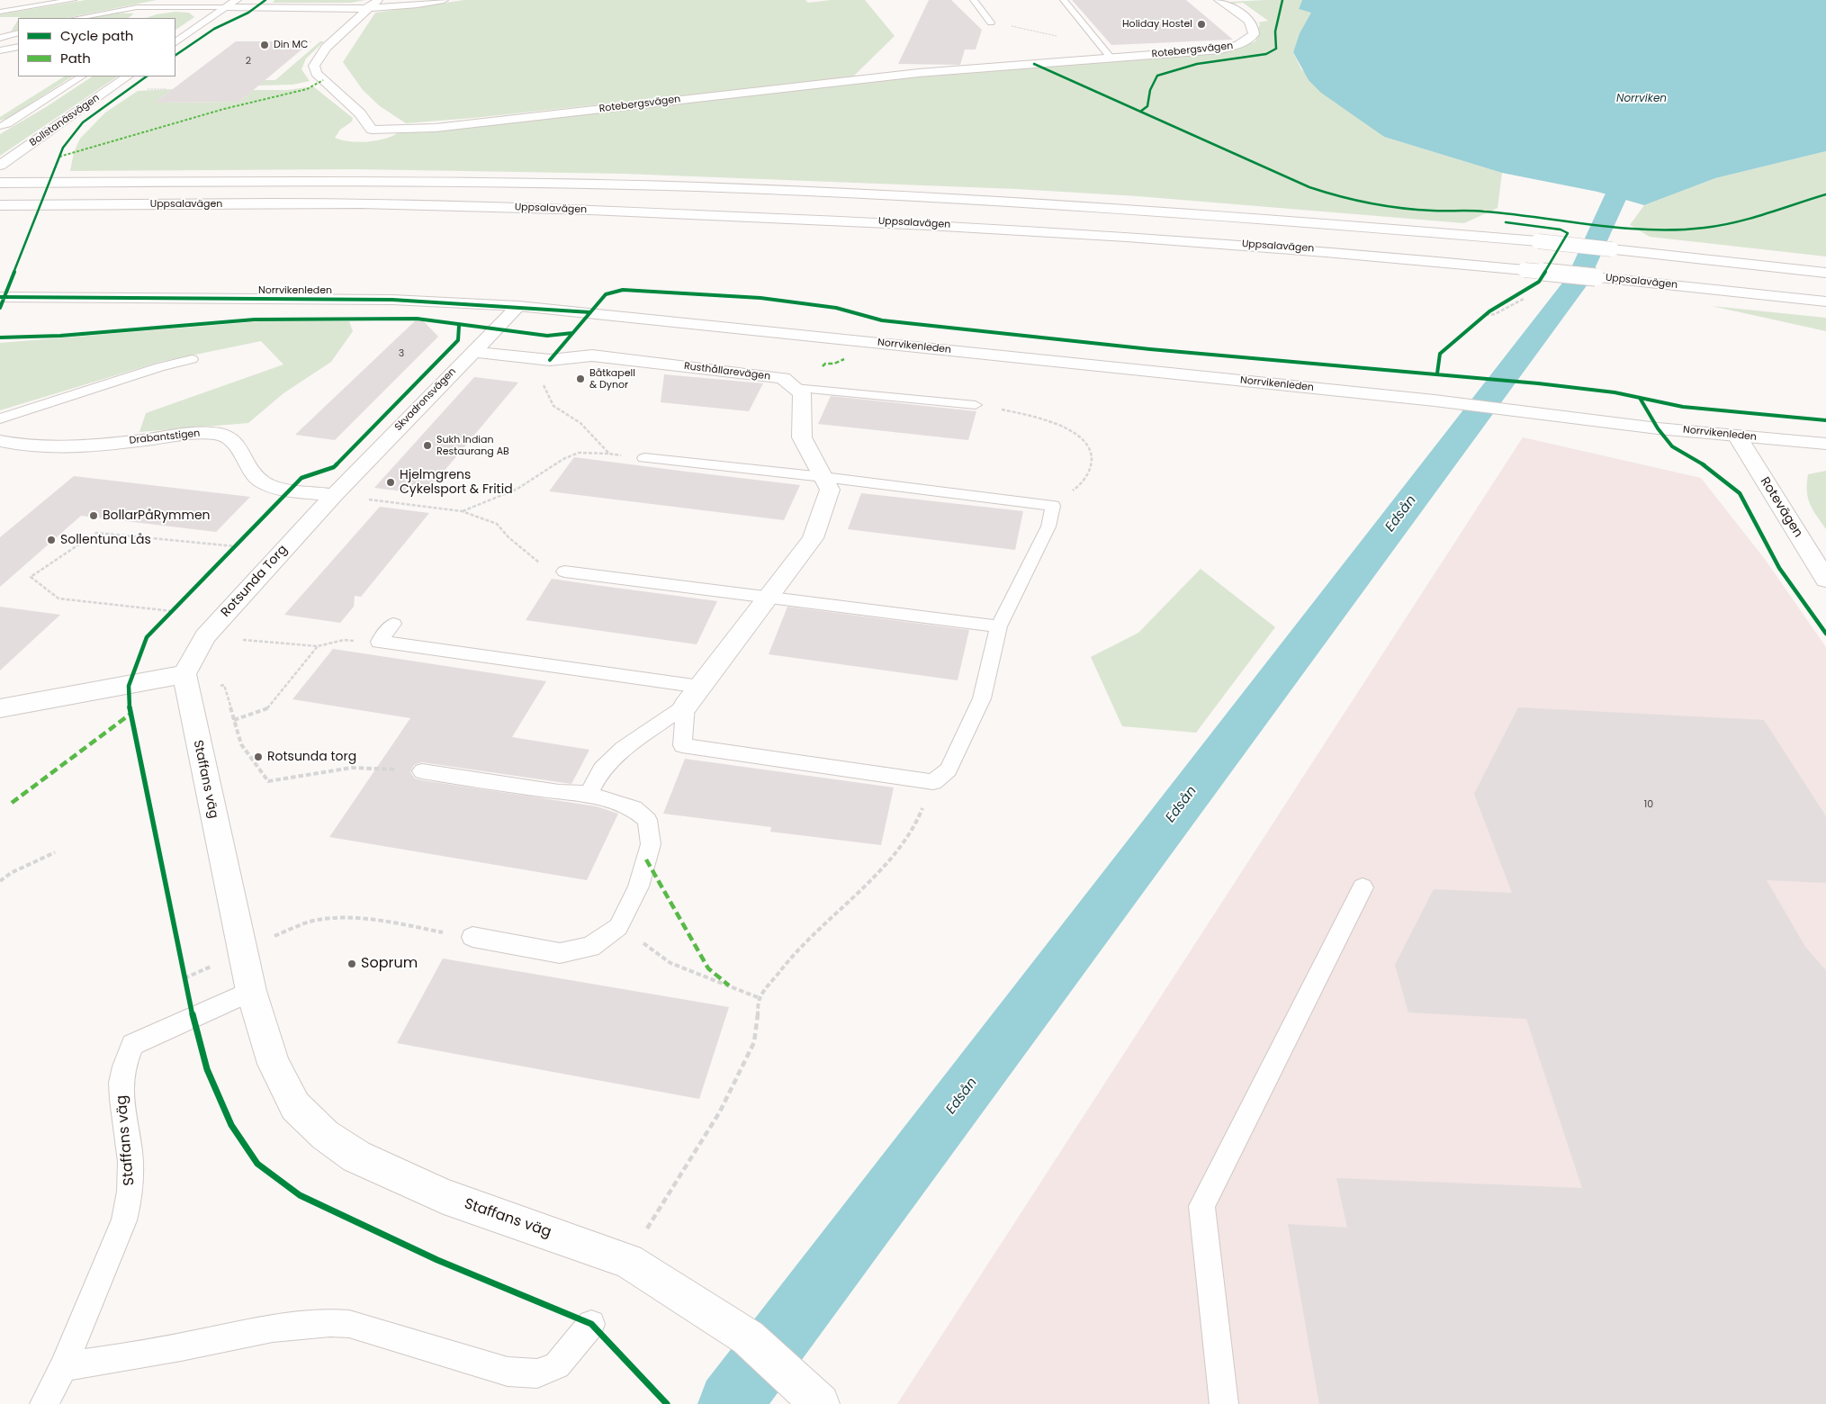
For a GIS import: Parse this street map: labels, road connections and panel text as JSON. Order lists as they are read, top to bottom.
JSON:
{
  "streets": {
    "main road": [
      "Rotebergsvägen",
      "Bollstanäsvägen",
      "Uppsalavägen",
      "Norrvikenleden",
      "Rusthållarevägen",
      "Skvadronsvägen",
      "Drabantstigen",
      "Rotevägen",
      "Rotsunda Torg",
      "Staffans väg"
    ]
  },
  "crossings": [
    ["Norrvikenleden", "Skvadronsvägen"],
    ["Norrvikenleden", "Rotevägen"],
    ["Rusthållarevägen", "Skvadronsvägen"],
    ["Skvadronsvägen", "Drabantstigen"],
    ["Skvadronsvägen", "Rotsunda Torg"],
    ["Drabantstigen", "Rotsunda Torg"],
    ["Rotsunda Torg", "Staffans väg"]
  ],
  "water": ["Norrviken", "Edsån"],
  "places": [
    "Holiday Hostel",
    "Din MC",
    "Båtkapell & Dynor",
    "Sukh Indian Restaurang AB",
    "Hjelmgrens Cykelsport & Fritid",
    "BollarPåRymmen",
    "Sollentuna Lås",
    "Rotsunda torg",
    "Soprum"
  ],
  "house_numbers": ["2", "3", "10"],
  "legend": ["Cycle path", "Path"]
}
